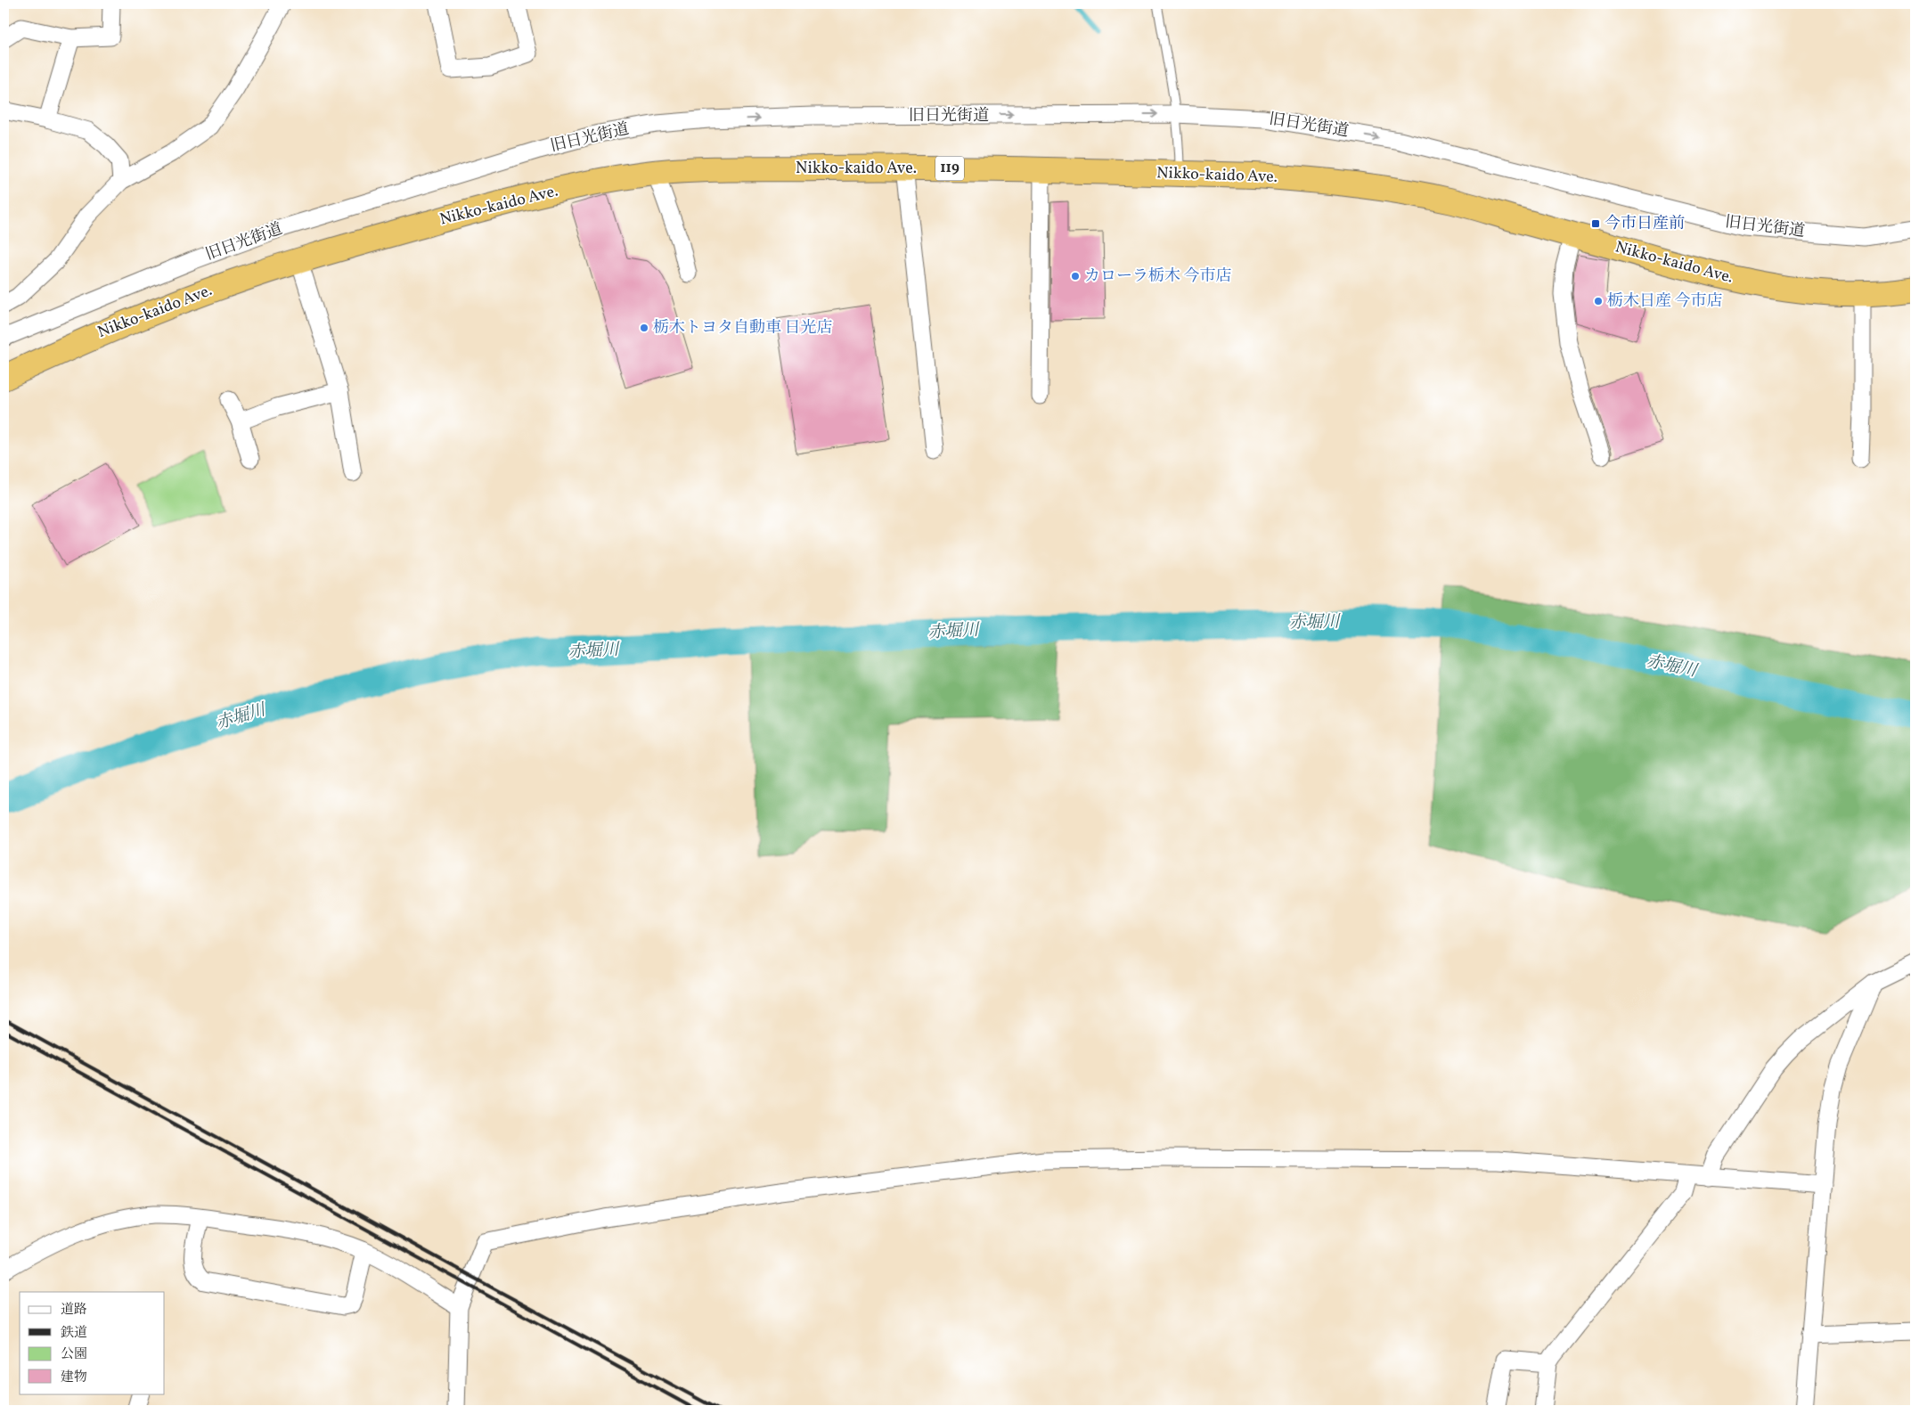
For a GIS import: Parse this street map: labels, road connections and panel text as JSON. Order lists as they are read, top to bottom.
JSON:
{
  "streets": {
    "highway": ["Nikko-kaido Ave.", "119"],
    "street": ["旧日光街道"]
  },
  "one_way": ["旧日光街道"],
  "water": ["赤堀川"],
  "places": {
    "transit": ["今市日産前"],
    "other": ["カローラ栃木 今市店", "栃木日産 今市店", "栃木トヨタ自動車 日光店"]
  },
  "legend": [
    "道路",
    "鉄道",
    "公園",
    "建物"
  ]
}
